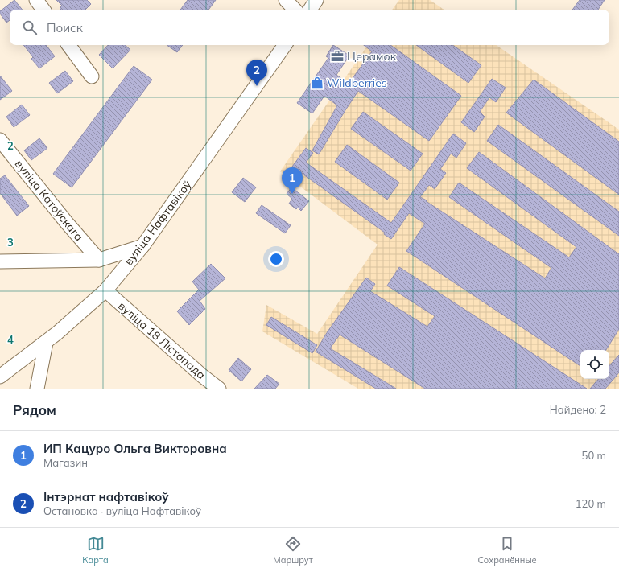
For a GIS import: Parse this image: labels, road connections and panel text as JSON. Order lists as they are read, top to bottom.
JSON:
{
  "streets": {
    "street": ["вуліца Катоўскага", "вуліца Нафтавікоў", "вуліца 18 Лістапада"]
  },
  "crossings": [
    ["вуліца Нафтавікоў", "вуліца 18 Лістапада"]
  ],
  "places": {
    "office": ["Церамок"],
    "shop": ["Wildberries"]
  },
  "page": {
    "search": "Поиск",
    "pins": ["2", "1"],
    "heading": ["Рядом", "Найдено: 2"],
    "list": [
      {
        "mark": "1",
        "name": "ИП Кацуро Ольга Викторовна",
        "note": "Магазин",
        "value": "50 m"
      },
      {
        "mark": "2",
        "name": "Інтэрнат нафтавікоў",
        "note": "Остановка · вуліца Нафтавікоў",
        "value": "120 m"
      }
    ],
    "nav": ["Карта", "Маршрут", "Сохранённые"]
  },
  "grid": {
    "rows": ["2", "3", "4"]
  }
}
